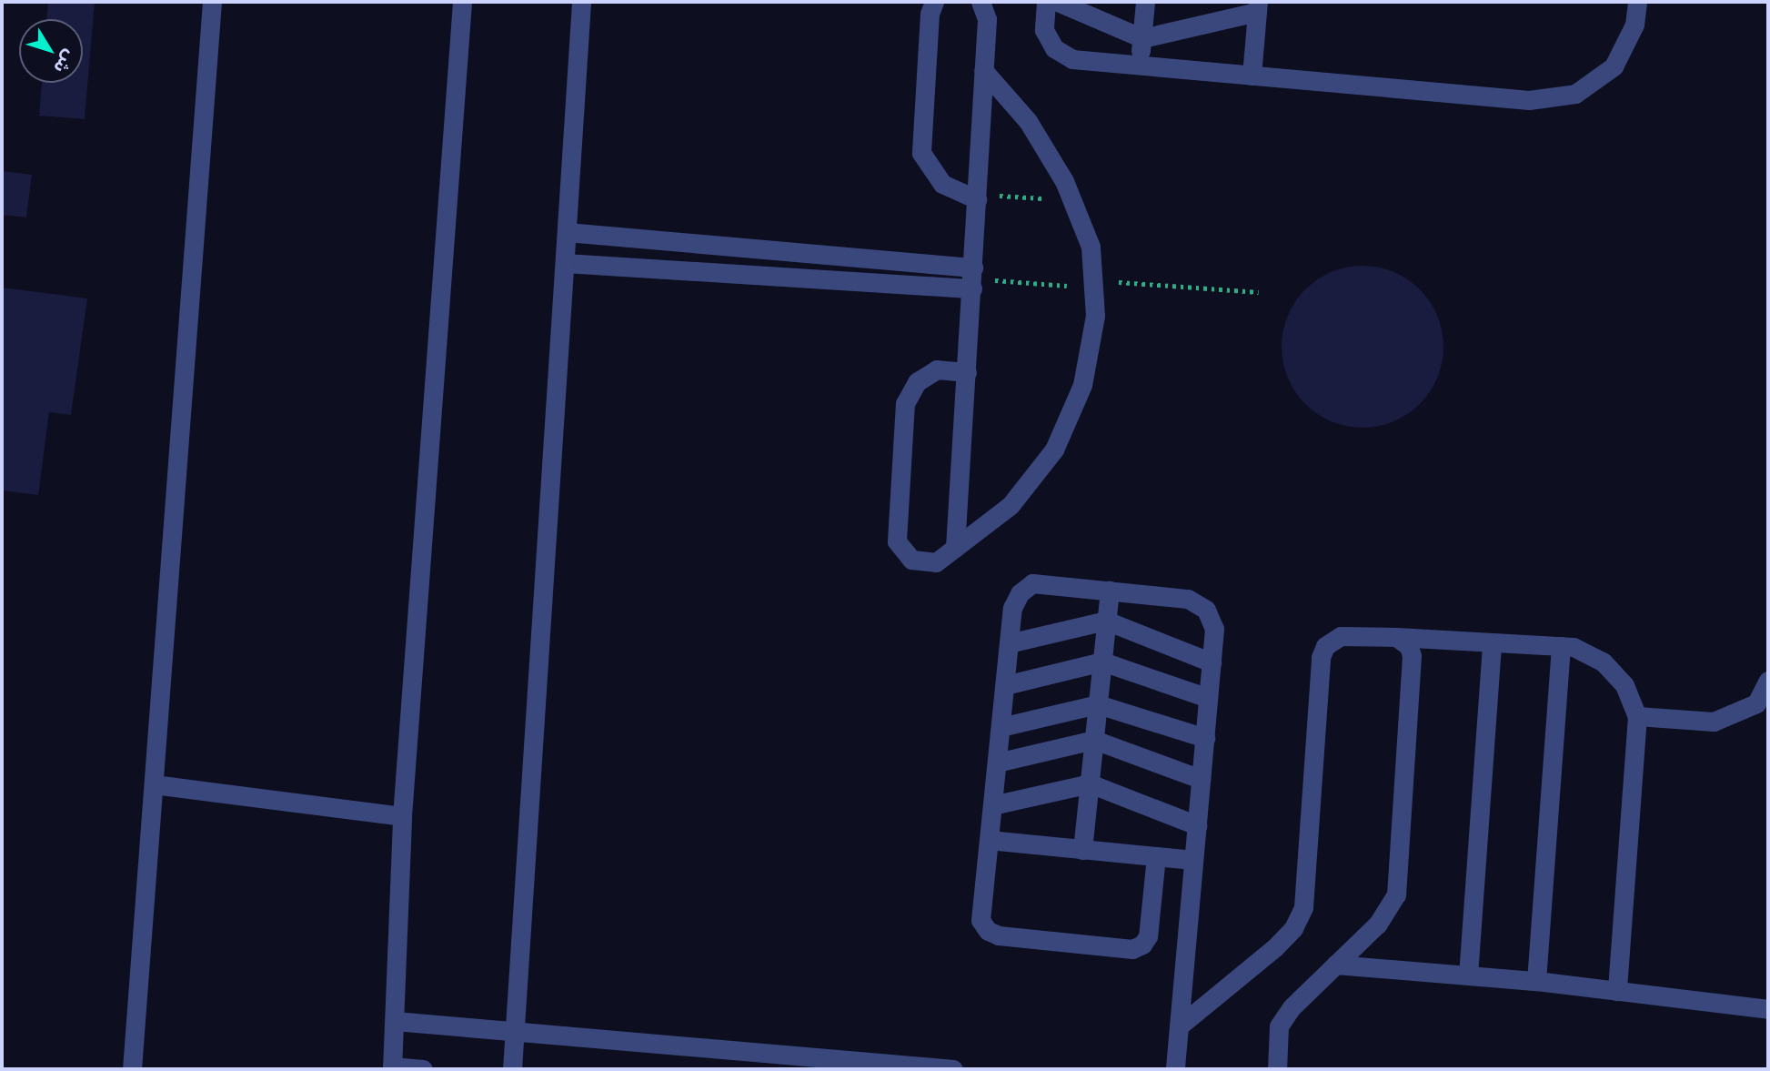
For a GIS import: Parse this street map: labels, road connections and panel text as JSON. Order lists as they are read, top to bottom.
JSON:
{
  "north": "bottom right"
}
